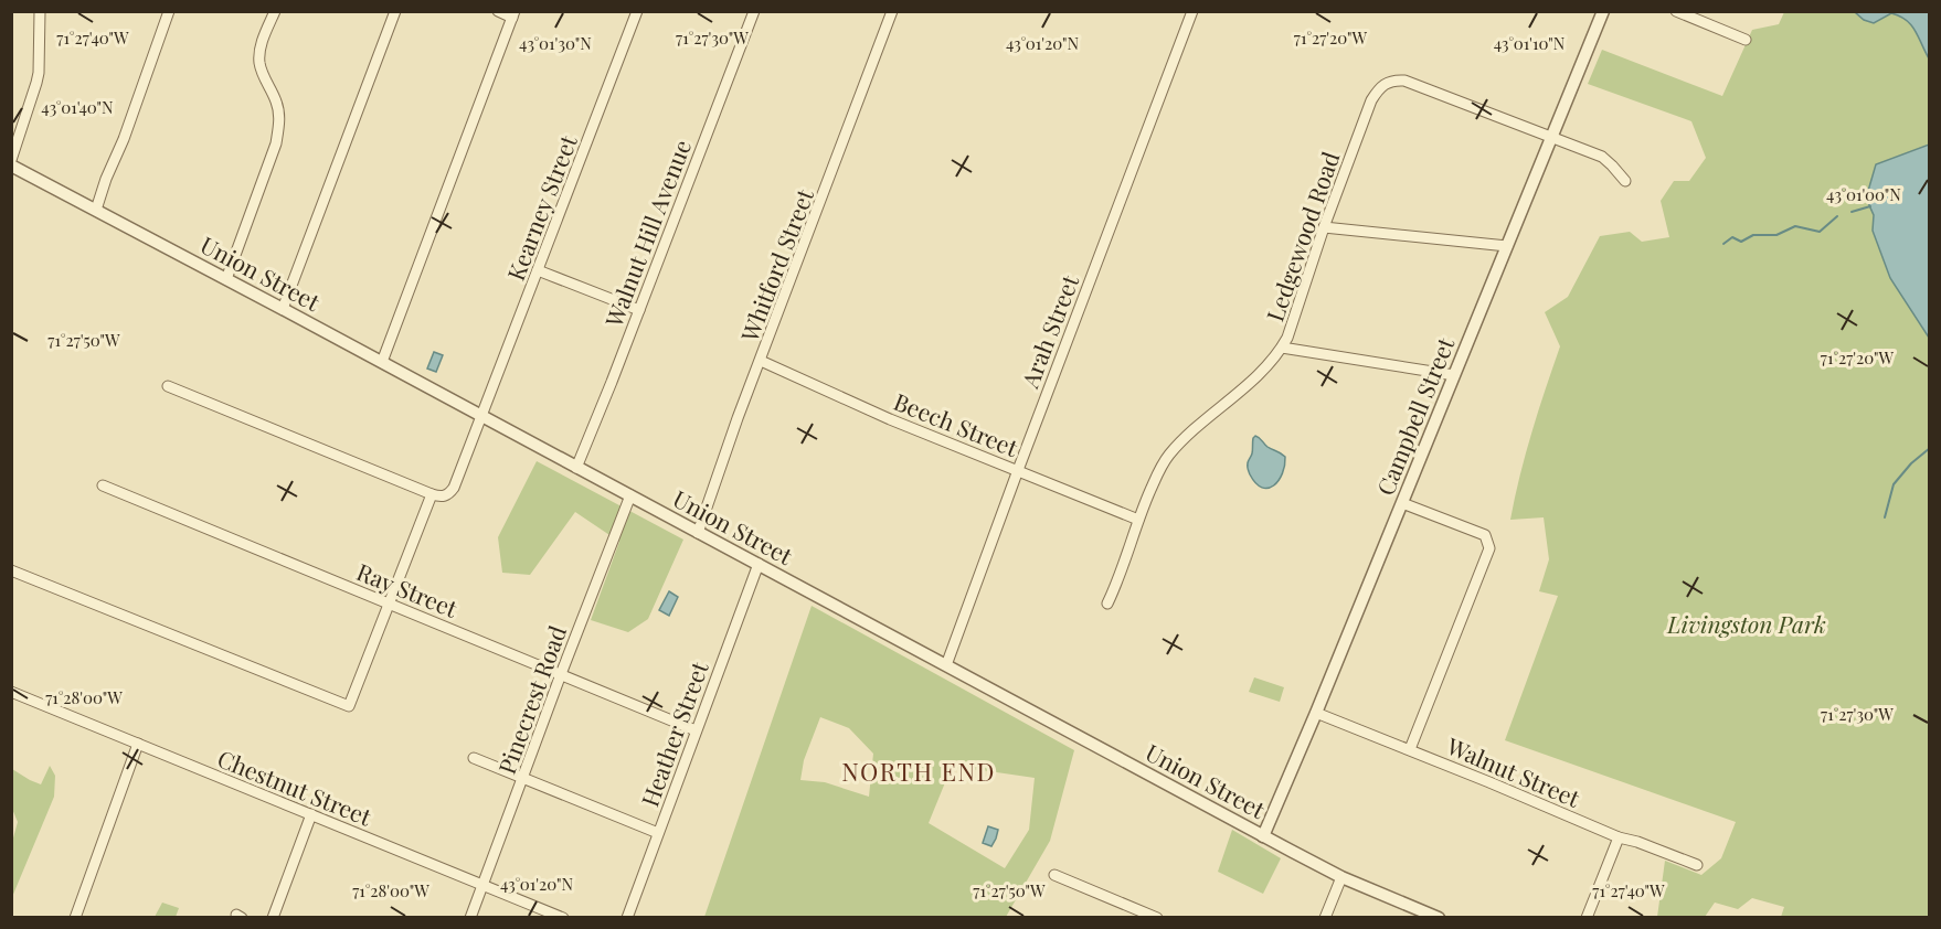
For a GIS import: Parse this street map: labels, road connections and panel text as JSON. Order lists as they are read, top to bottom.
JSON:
{
  "streets": {
    "street": [
      "Kearney Street",
      "Walnut Hill Avenue",
      "Ledgewood Road",
      "Whitford Street",
      "Union Street",
      "Arah Street",
      "Campbell Street",
      "Beech Street",
      "Ray Street",
      "Pinecrest Road",
      "Heather Street",
      "Walnut Street",
      "Chestnut Street"
    ]
  },
  "crossings": [
    ["Kearney Street", "Union Street"],
    ["Walnut Hill Avenue", "Union Street"],
    ["Ledgewood Road", "Campbell Street"],
    ["Ledgewood Road", "Beech Street"],
    ["Whitford Street", "Union Street"],
    ["Whitford Street", "Beech Street"],
    ["Union Street", "Arah Street"],
    ["Union Street", "Campbell Street"],
    ["Union Street", "Pinecrest Road"],
    ["Union Street", "Heather Street"],
    ["Arah Street", "Beech Street"],
    ["Campbell Street", "Walnut Street"],
    ["Ray Street", "Pinecrest Road"],
    ["Ray Street", "Heather Street"],
    ["Pinecrest Road", "Chestnut Street"]
  ],
  "districts": ["NORTH END"],
  "parks": ["Livingston Park"],
  "coordinates": [
    "71°27'40\"W",
    "71°27'30\"W",
    "71°27'20\"W",
    "43°01'30\"N",
    "43°01'20\"N",
    "43°01'10\"N",
    "43°01'40\"N",
    "43°01'00\"N",
    "71°27'50\"W",
    "71°28'00\"W"
  ]
}
